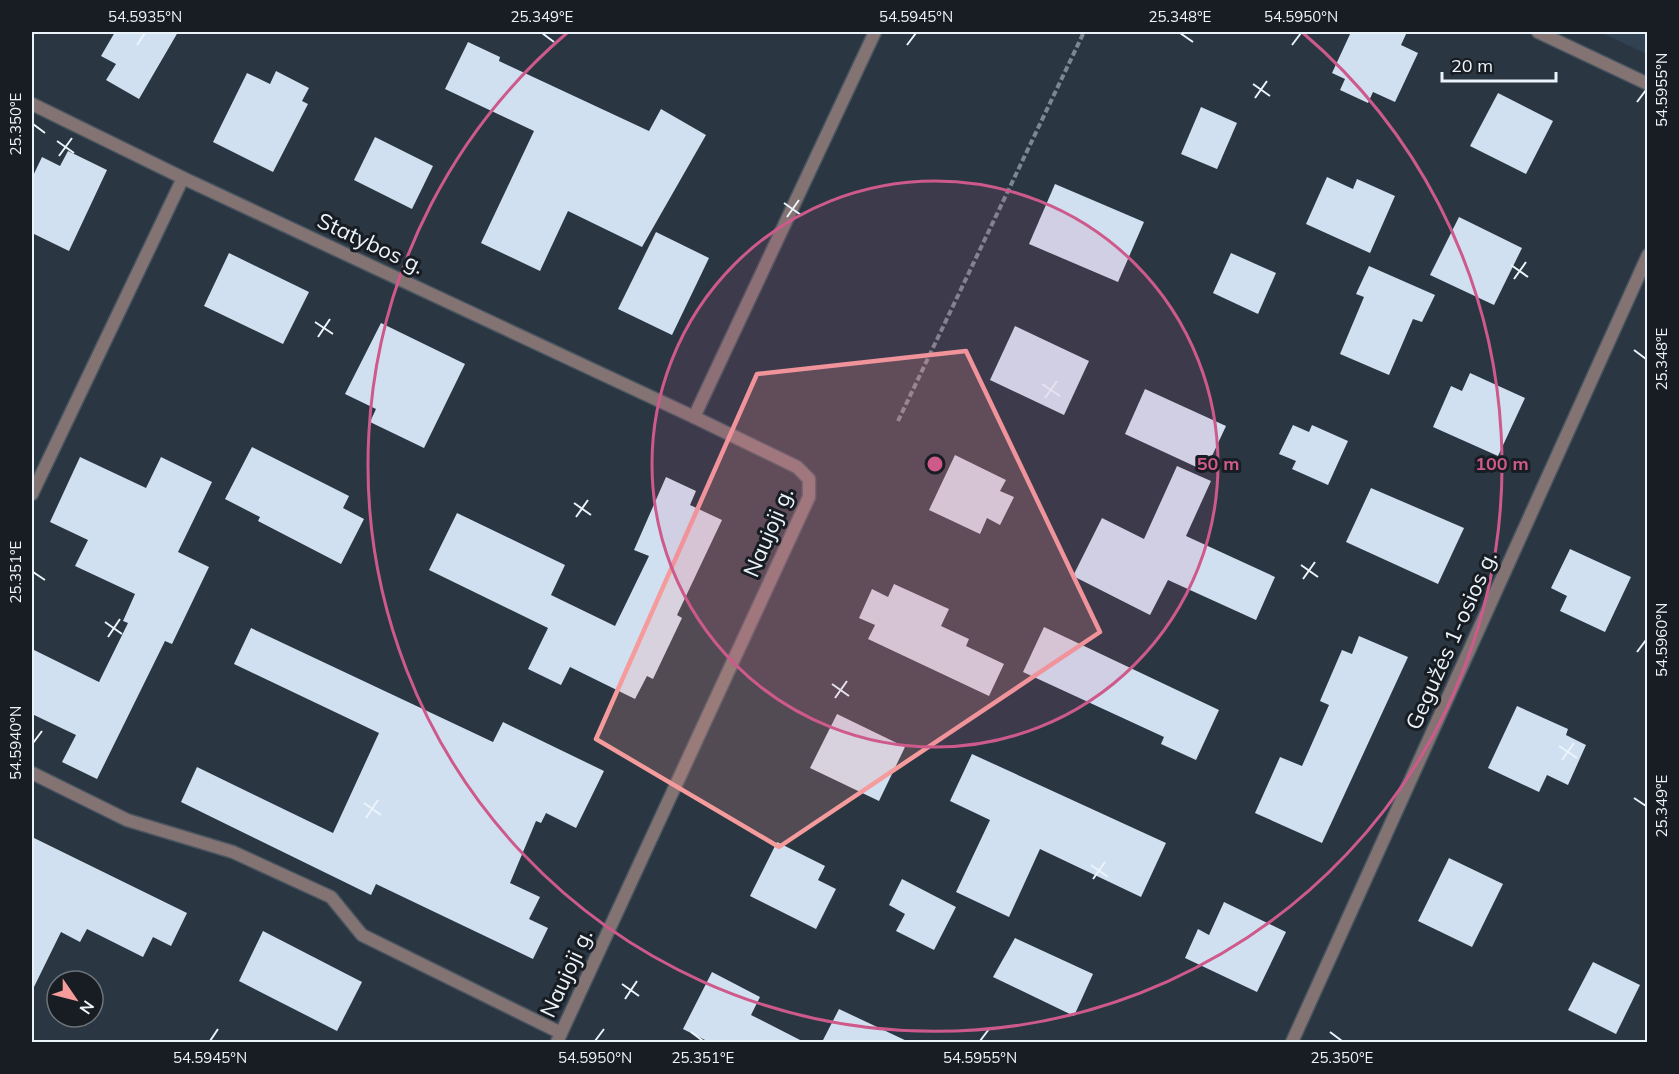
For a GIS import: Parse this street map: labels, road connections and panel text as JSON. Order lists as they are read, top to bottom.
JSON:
{
  "streets": {
    "street": ["Statybos g.", "Naujoji g.", "Gegužės 1-osios g."]
  },
  "crossings": [
    ["Statybos g.", "Naujoji g."]
  ],
  "scale_bar": "20 m",
  "north": "bottom right",
  "coordinates": [
    "54.5935°N",
    "25.349°E",
    "54.5945°N",
    "25.348°E",
    "54.5950°N",
    "54.5955°N",
    "25.350°E",
    "25.351°E",
    "54.5960°N",
    "54.5940°N"
  ],
  "rings": ["50 m", "100 m"]
}
